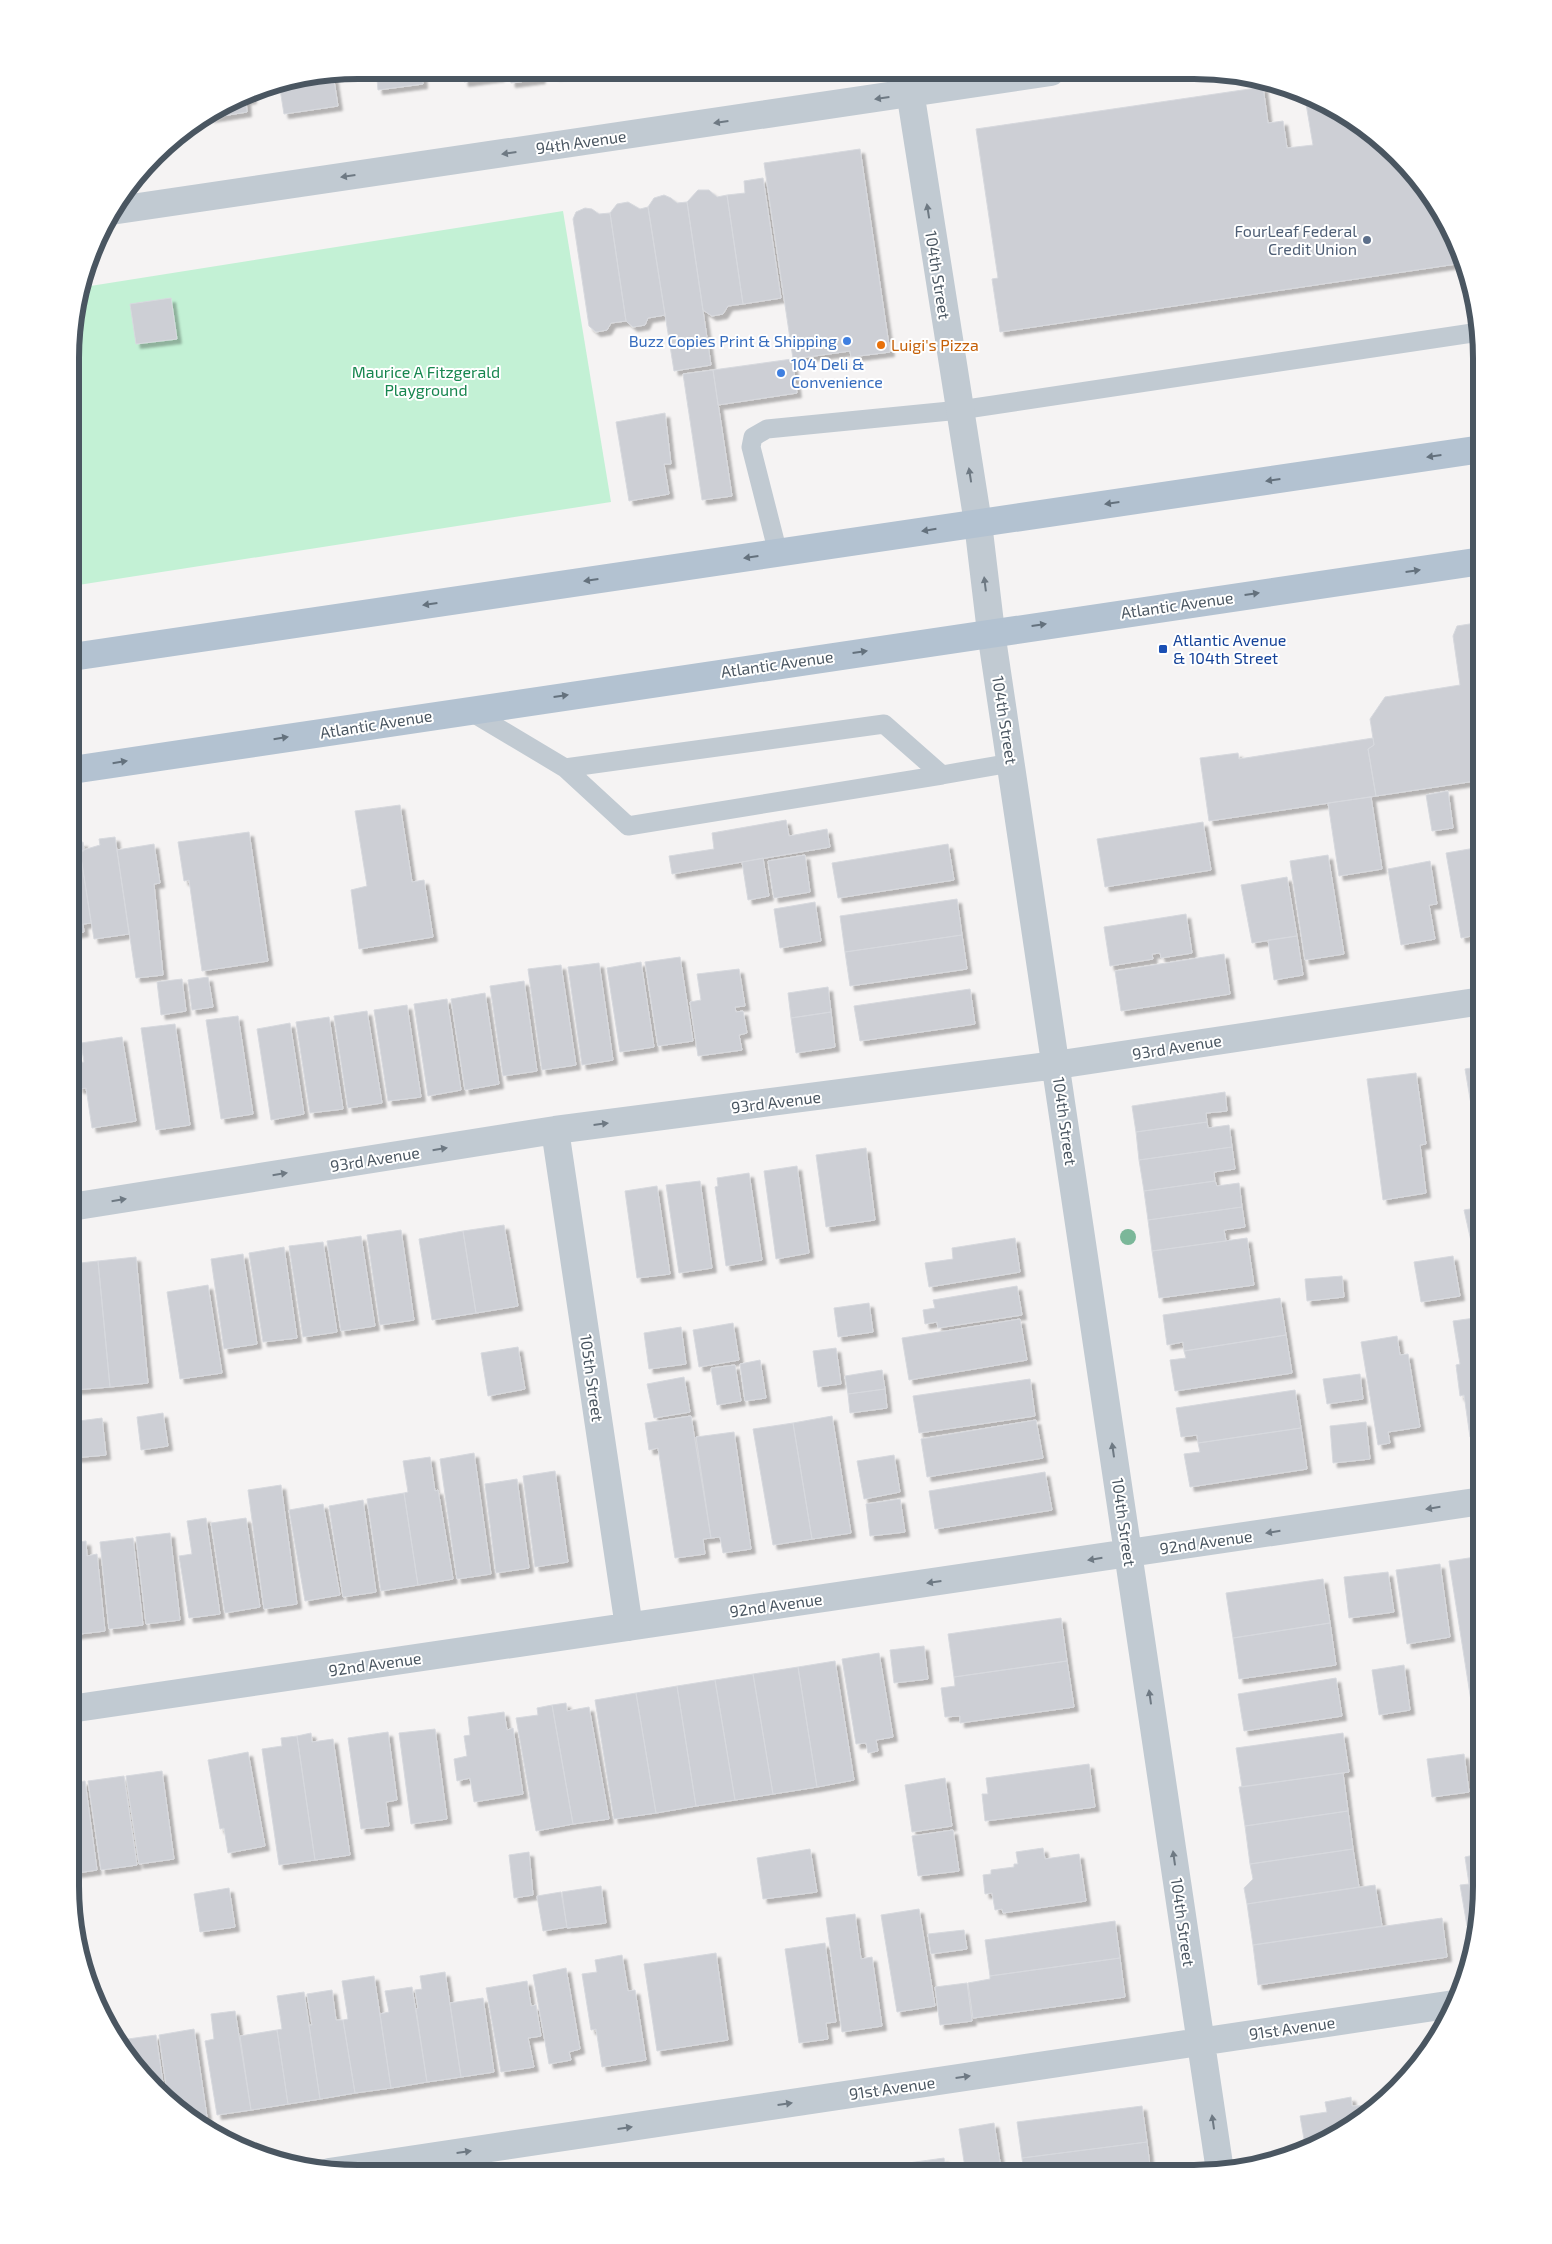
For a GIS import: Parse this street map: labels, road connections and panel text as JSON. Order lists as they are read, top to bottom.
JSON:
{
  "streets": {
    "main road": ["Atlantic Avenue"],
    "street": [
      "94th Avenue",
      "104th Street",
      "93rd Avenue",
      "105th Street",
      "92nd Avenue",
      "91st Avenue"
    ]
  },
  "crossings": [
    ["94th Avenue", "104th Street"],
    ["104th Street", "Atlantic Avenue"],
    ["104th Street", "93rd Avenue"],
    ["104th Street", "92nd Avenue"],
    ["104th Street", "91st Avenue"],
    ["93rd Avenue", "105th Street"],
    ["105th Street", "92nd Avenue"]
  ],
  "one_way": [
    "94th Avenue",
    "104th Street",
    "93rd Avenue",
    "92nd Avenue",
    "91st Avenue"
  ],
  "parks": ["Maurice A Fitzgerald Playground"],
  "places": {
    "other": [
      "FourLeaf Federal Credit Union",
      "Buzz Copies Print & Shipping",
      "Luigi's Pizza",
      "104 Deli & Convenience"
    ],
    "transit": ["Atlantic Avenue & 104th Street"]
  }
}
